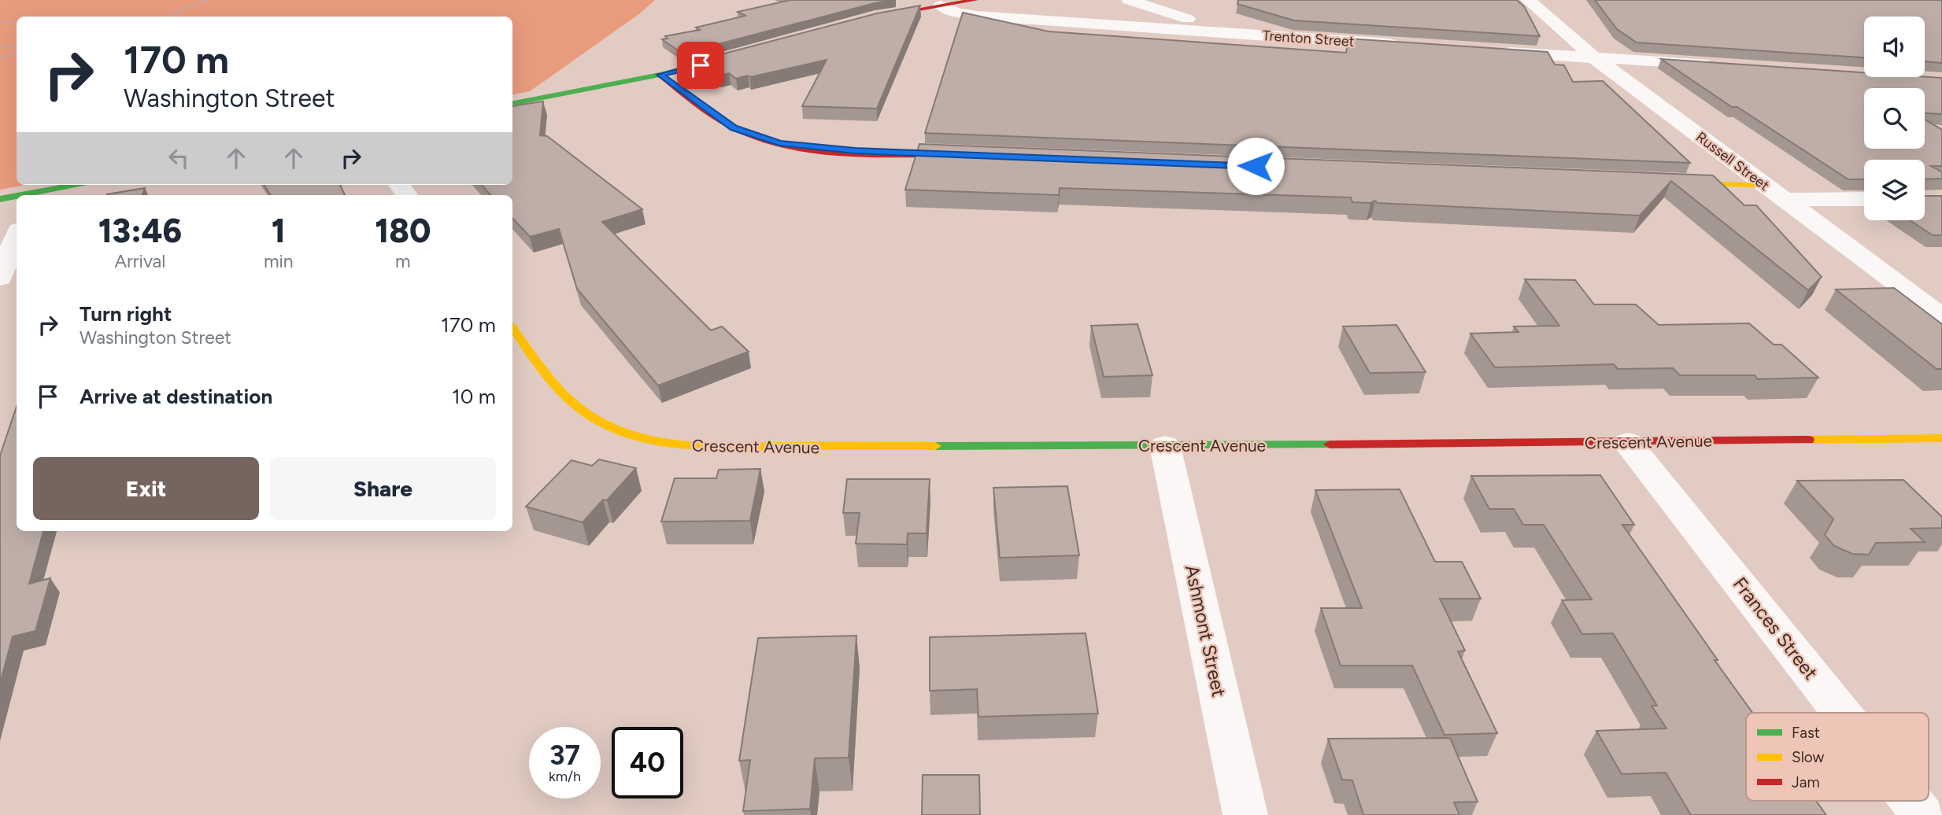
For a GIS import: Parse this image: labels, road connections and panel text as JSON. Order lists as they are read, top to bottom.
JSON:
{
  "streets": {
    "street": [
      "Trenton Street",
      "Russell Street",
      "Crescent Avenue",
      "Frances Street",
      "Ashmont Street"
    ]
  },
  "crossings": [
    ["Crescent Avenue", "Frances Street"],
    ["Crescent Avenue", "Ashmont Street"]
  ],
  "legend": ["Fast", "Slow", "Jam"],
  "page": {
    "turn": ["170 m", "Washington Street"],
    "eta": [
      "13:46",
      "Arrival",
      "1",
      "min",
      "180",
      "m"
    ],
    "list": [
      {
        "name": "Turn right",
        "note": "Washington Street",
        "value": "170 m"
      },
      {
        "name": "Arrive at destination",
        "value": "10 m"
      }
    ],
    "buttons": ["Exit", "Share"],
    "speed": "37 km/h",
    "limit": "40"
  }
}
